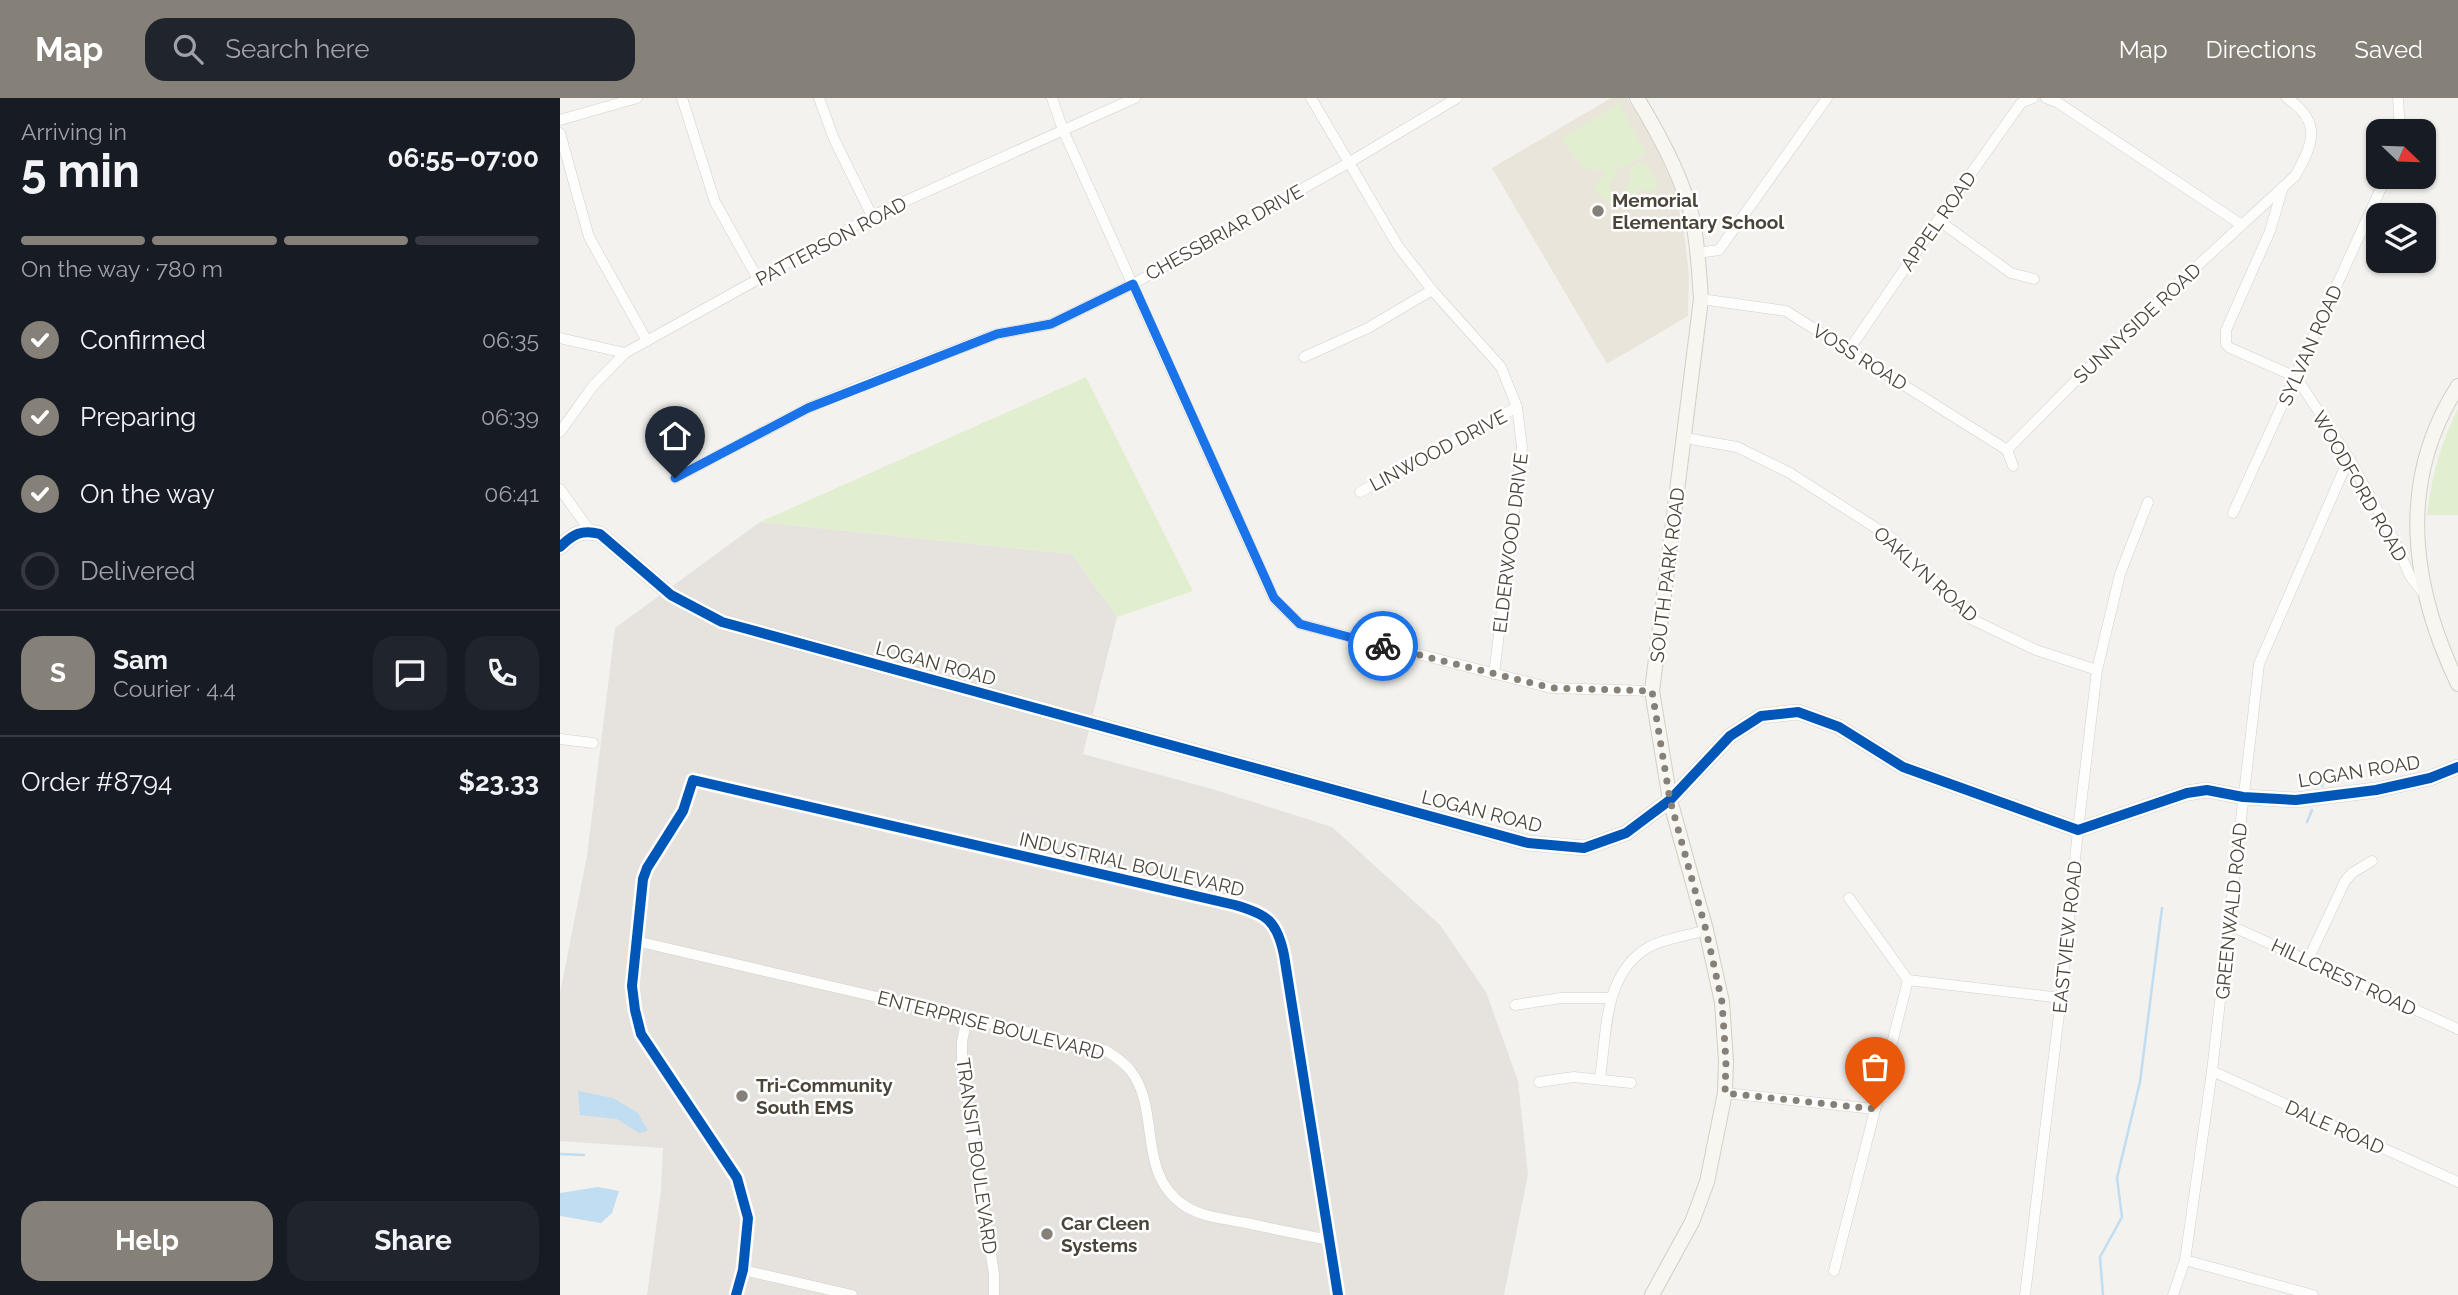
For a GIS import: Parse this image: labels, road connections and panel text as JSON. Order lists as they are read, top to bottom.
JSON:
{
  "streets": {
    "street": [
      "APPEL ROAD",
      "CHESSBRIAR DRIVE",
      "PATTERSON ROAD",
      "SUNNYSIDE ROAD",
      "SYLVAN ROAD",
      "VOSS ROAD",
      "LINWOOD DRIVE",
      "WOODFORD ROAD",
      "ELDERWOOD DRIVE",
      "OAKLYN ROAD",
      "SOUTH PARK ROAD",
      "LOGAN ROAD",
      "INDUSTRIAL BOULEVARD",
      "GREENWALD ROAD",
      "EASTVIEW ROAD",
      "HILLCREST ROAD",
      "ENTERPRISE BOULEVARD",
      "DALE ROAD",
      "TRANSIT BOULEVARD"
    ]
  },
  "crossings": [
    ["APPEL ROAD", "VOSS ROAD"],
    ["CHESSBRIAR DRIVE", "ELDERWOOD DRIVE"],
    ["SUNNYSIDE ROAD", "VOSS ROAD"],
    ["SYLVAN ROAD", "WOODFORD ROAD"],
    ["VOSS ROAD", "SOUTH PARK ROAD"],
    ["LINWOOD DRIVE", "ELDERWOOD DRIVE"],
    ["WOODFORD ROAD", "GREENWALD ROAD"],
    ["OAKLYN ROAD", "SOUTH PARK ROAD"],
    ["OAKLYN ROAD", "EASTVIEW ROAD"],
    ["SOUTH PARK ROAD", "LOGAN ROAD"],
    ["LOGAN ROAD", "GREENWALD ROAD"],
    ["LOGAN ROAD", "EASTVIEW ROAD"],
    ["INDUSTRIAL BOULEVARD", "ENTERPRISE BOULEVARD"],
    ["GREENWALD ROAD", "HILLCREST ROAD"],
    ["GREENWALD ROAD", "DALE ROAD"],
    ["ENTERPRISE BOULEVARD", "TRANSIT BOULEVARD"]
  ],
  "places": ["Memorial Elementary School", "Tri-Community South EMS", "Car Cleen Systems"],
  "north": "bottom right",
  "page": {
    "header": "Map",
    "search": "Search here",
    "nav": ["Map", "Directions", "Saved"],
    "heading": ["5 min", "Arriving in", "06:55–07:00"],
    "panel": [
      "Sam",
      "Courier · 4.4",
      "Order #8794",
      "$23.33"
    ],
    "bar": "On the way · 780 m",
    "list": [
      ["Confirmed", "06:35"],
      ["Preparing", "06:39"],
      ["On the way", "06:41"],
      "Delivered"
    ],
    "round": "S",
    "buttons": ["Help", "Share"]
  }
}
